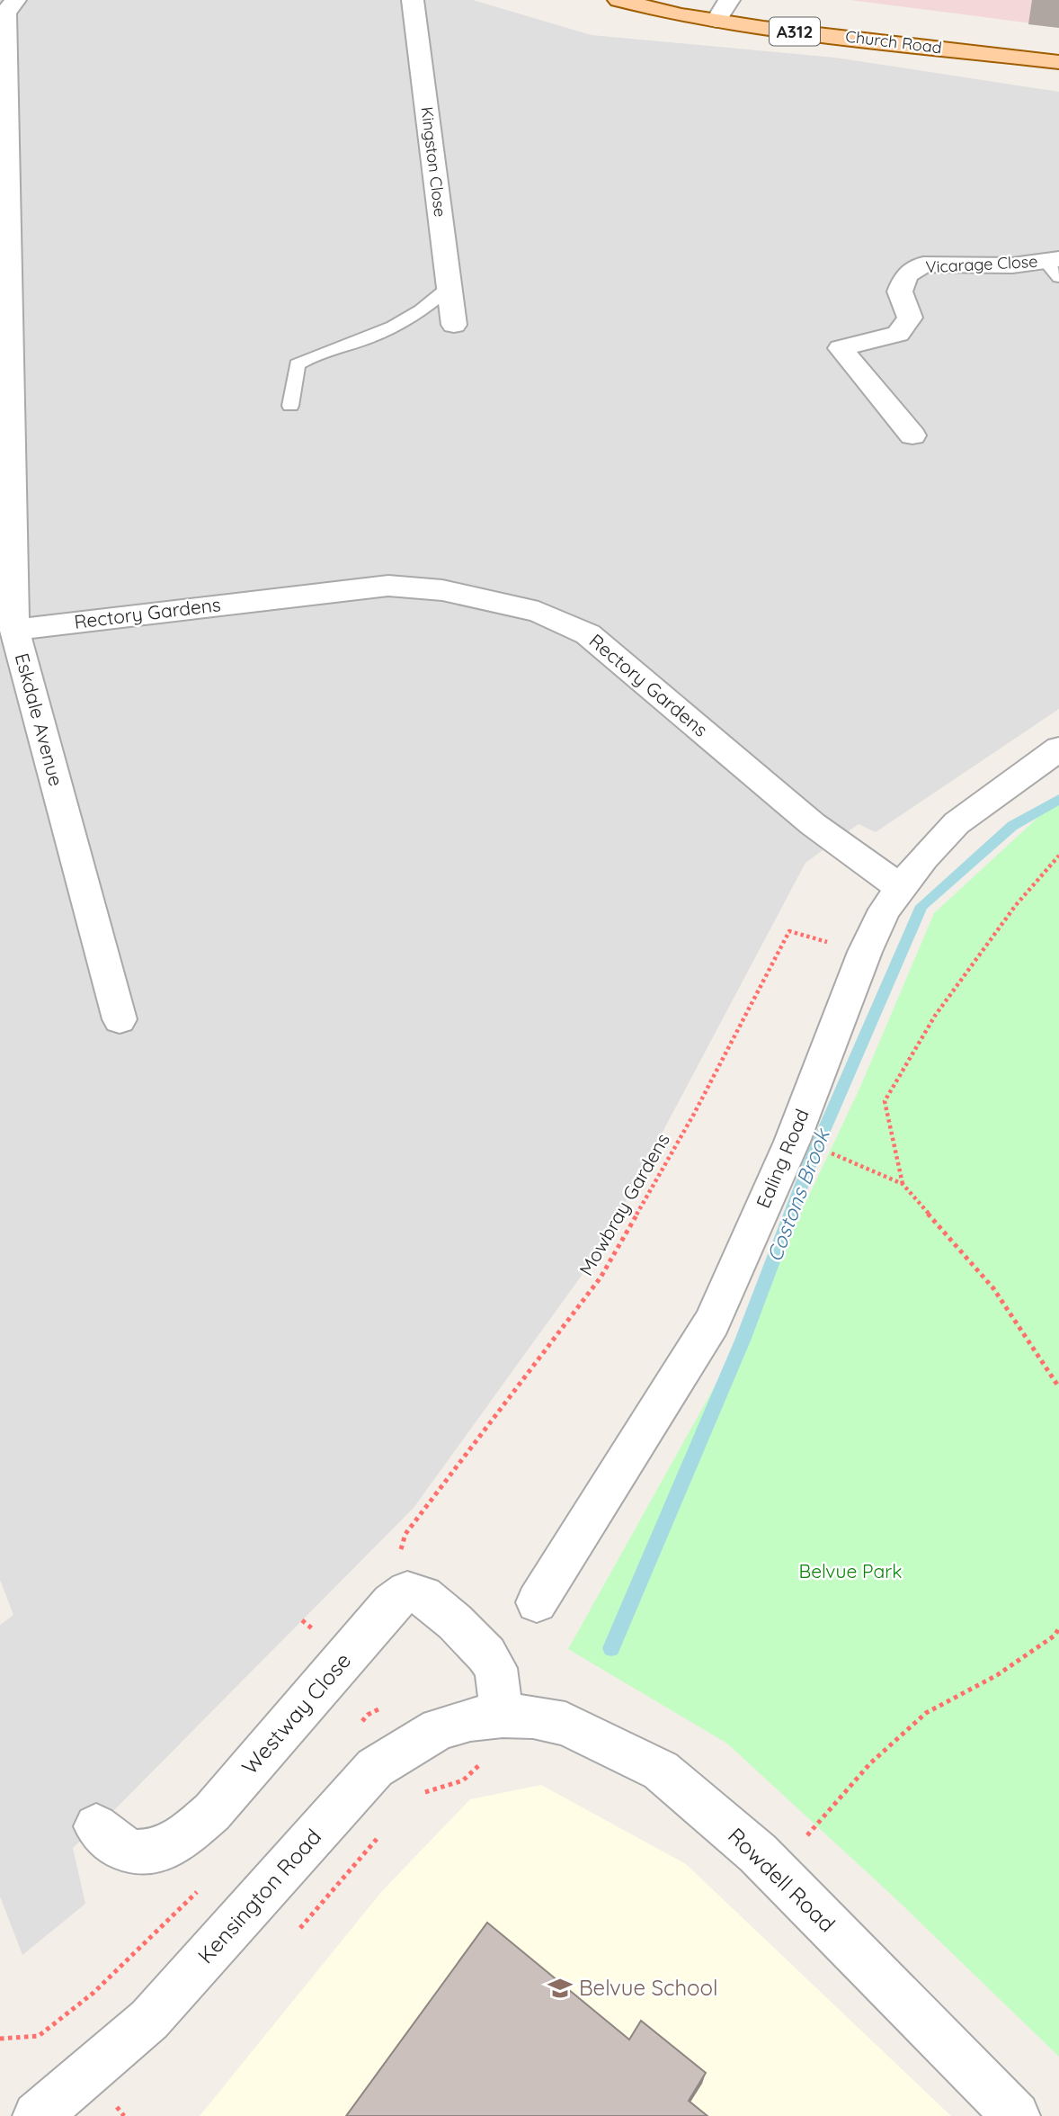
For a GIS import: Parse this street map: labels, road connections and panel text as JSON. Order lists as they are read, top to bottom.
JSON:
{
  "streets": {
    "main road": ["A312", "Church Road"],
    "street": [
      "Kingston Close",
      "Vicarage Close",
      "Rectory Gardens",
      "Eskdale Avenue",
      "Ealing Road",
      "Westway Close",
      "Rowdell Road",
      "Kensington Road"
    ],
    "path": ["Mowbray Gardens"]
  },
  "crossings": [
    ["Rectory Gardens", "Eskdale Avenue"],
    ["Rectory Gardens", "Ealing Road"],
    ["Ealing Road", "Mowbray Gardens"],
    ["Westway Close", "Rowdell Road"],
    ["Westway Close", "Kensington Road"],
    ["Rowdell Road", "Kensington Road"]
  ],
  "water": ["Costons Brook"],
  "parks": ["Belvue Park"],
  "places": {
    "school or university": ["Belvue School"]
  }
}
